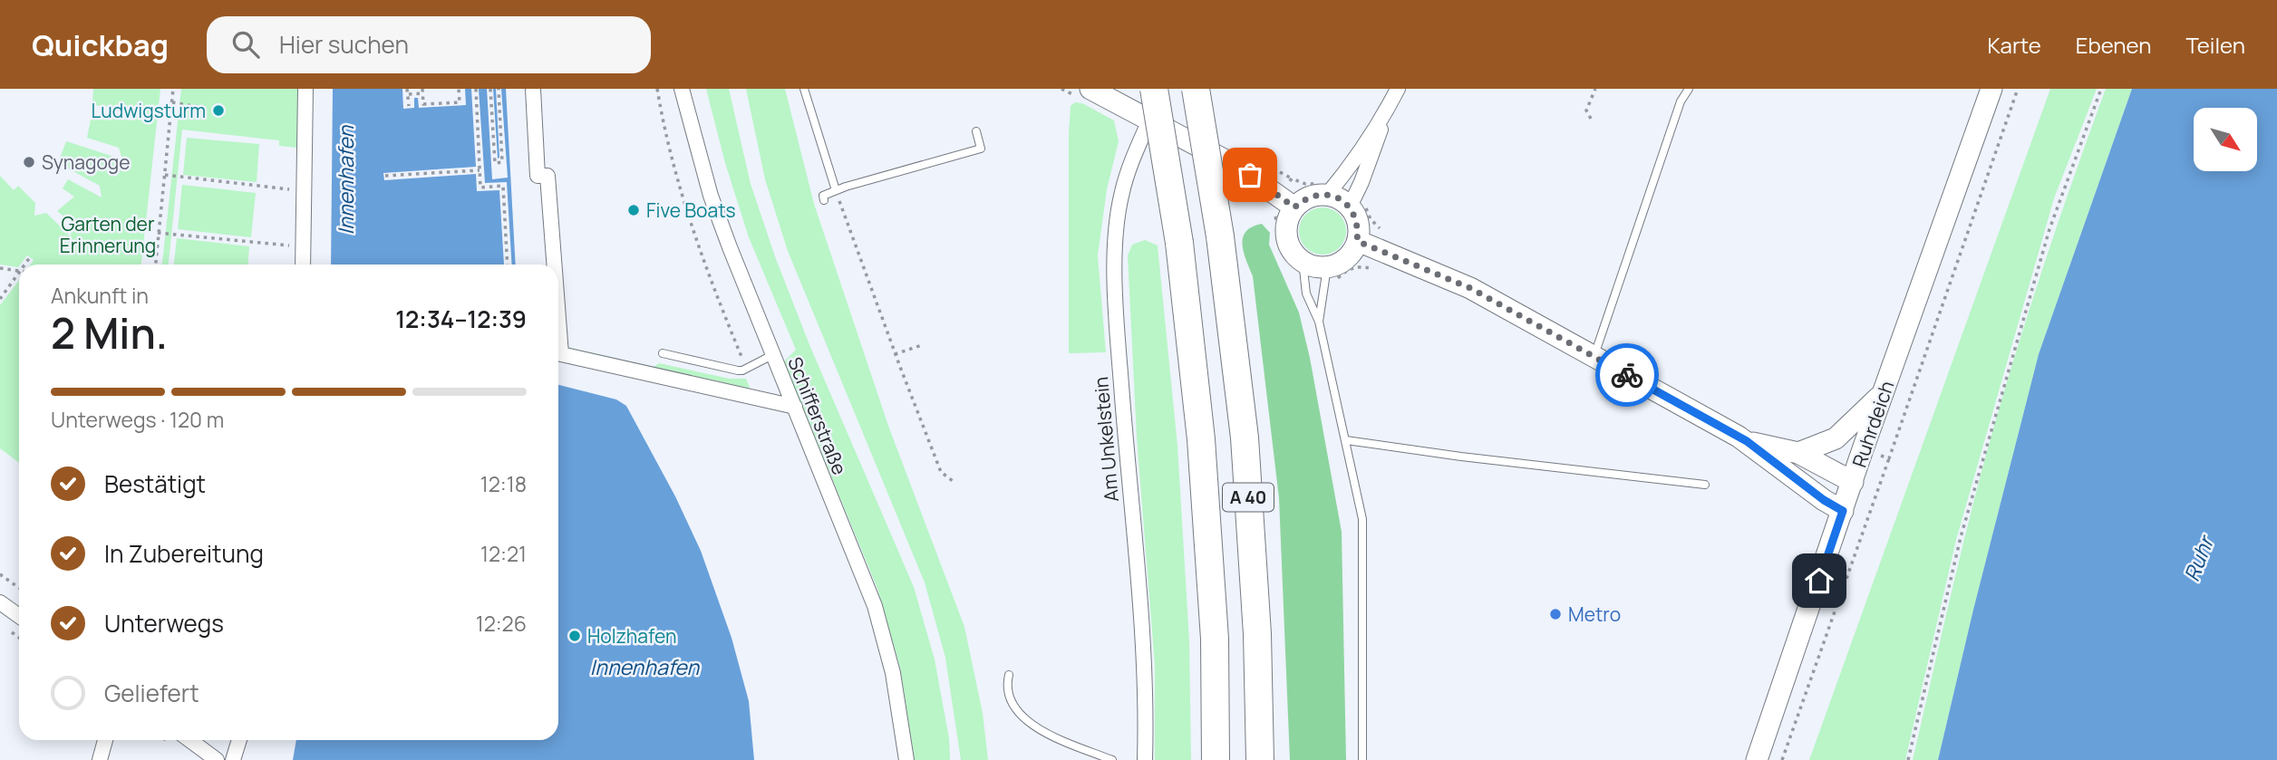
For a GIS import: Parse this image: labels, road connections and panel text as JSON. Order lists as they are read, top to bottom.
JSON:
{
  "streets": {
    "highway": ["A 40"],
    "street": ["Schifferstraße", "Ruhrdeich", "Am Unkelstein"]
  },
  "water": ["Innenhafen", "Ruhr"],
  "parks": ["Garten der Erinnerung"],
  "places": [
    "Ludwigsturm",
    "Synagoge",
    "Five Boats",
    "Metro",
    "Holzhafen"
  ],
  "north": "bottom right",
  "page": {
    "header": "Quickbag",
    "search": "Hier suchen",
    "nav": ["Karte", "Ebenen", "Teilen"],
    "heading": ["2 Min.", "Ankunft in", "12:34–12:39"],
    "bar": "Unterwegs · 120 m",
    "list": [
      ["Bestätigt", "12:18"],
      ["In Zubereitung", "12:21"],
      ["Unterwegs", "12:26"],
      "Geliefert"
    ]
  }
}
